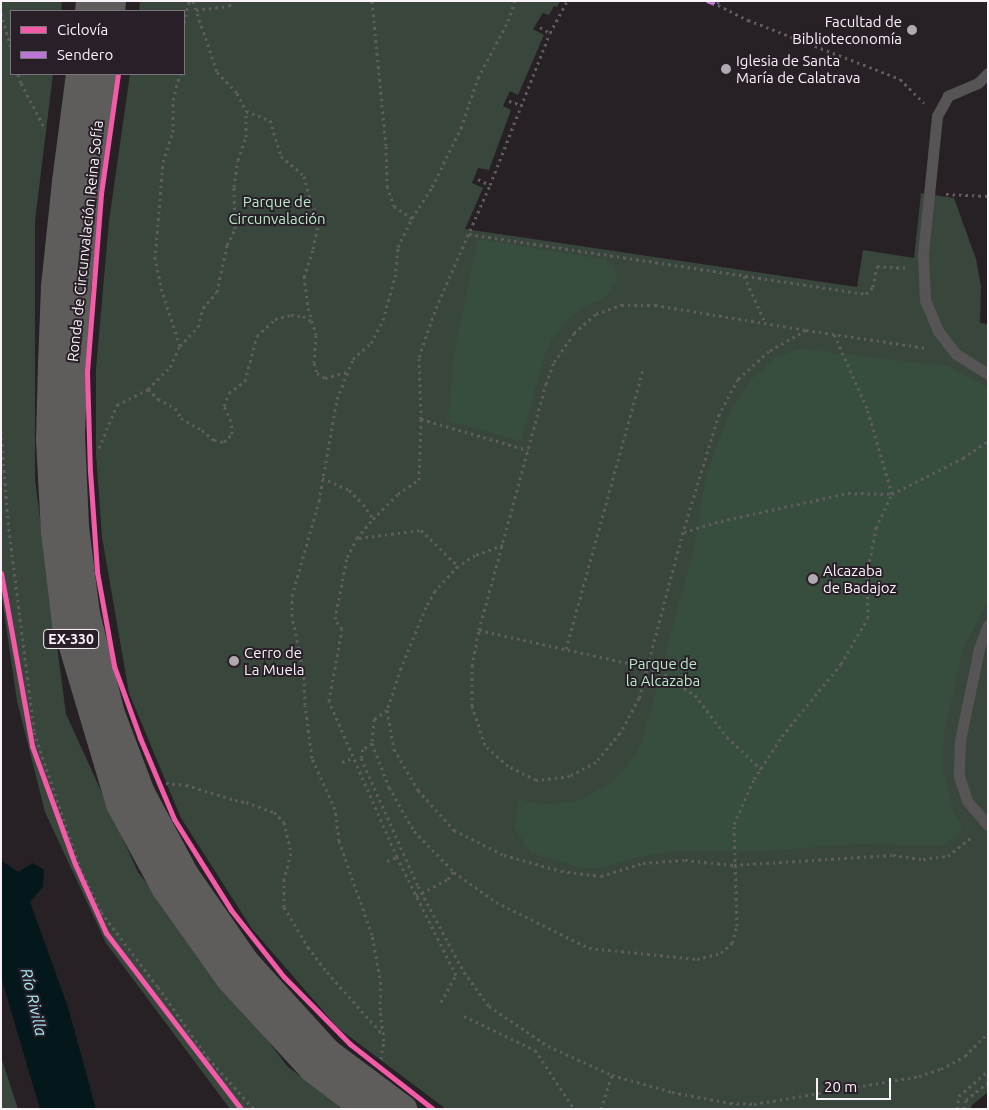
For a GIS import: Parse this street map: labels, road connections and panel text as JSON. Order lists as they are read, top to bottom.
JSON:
{
  "streets": {
    "main road": ["Ronda de Circunvalación Reina Sofía", "EX-330"]
  },
  "water": ["Río Rivilla"],
  "parks": ["Parque de Circunvalación", "Parque de la Alcazaba"],
  "places": [
    "Facultad de Biblioteconomía",
    "Iglesia de Santa María de Calatrava",
    "Alcazaba de Badajoz",
    "Cerro de La Muela"
  ],
  "legend": ["Ciclovía", "Sendero"],
  "scale_bar": "20 m"
}
